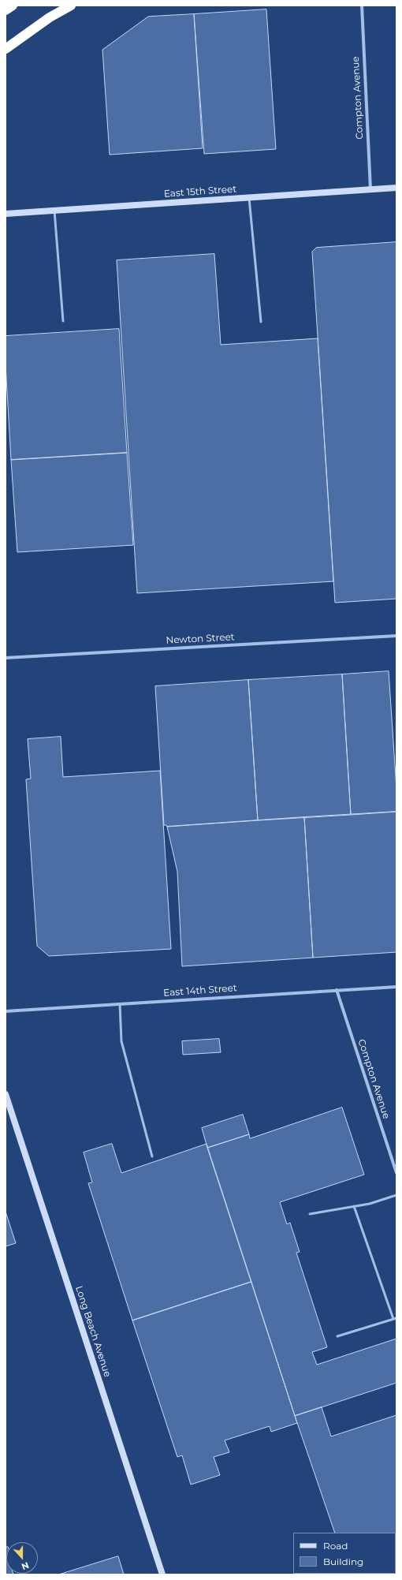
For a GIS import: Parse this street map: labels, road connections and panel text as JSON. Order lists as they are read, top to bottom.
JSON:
{
  "streets": {
    "street": [
      "Compton Avenue",
      "East 15th Street",
      "Newton Street",
      "East 14th Street",
      "Long Beach Avenue"
    ]
  },
  "crossings": [
    ["Compton Avenue", "East 15th Street"],
    ["Compton Avenue", "East 14th Street"]
  ],
  "legend": ["Road", "Building"],
  "north": "bottom"
}
